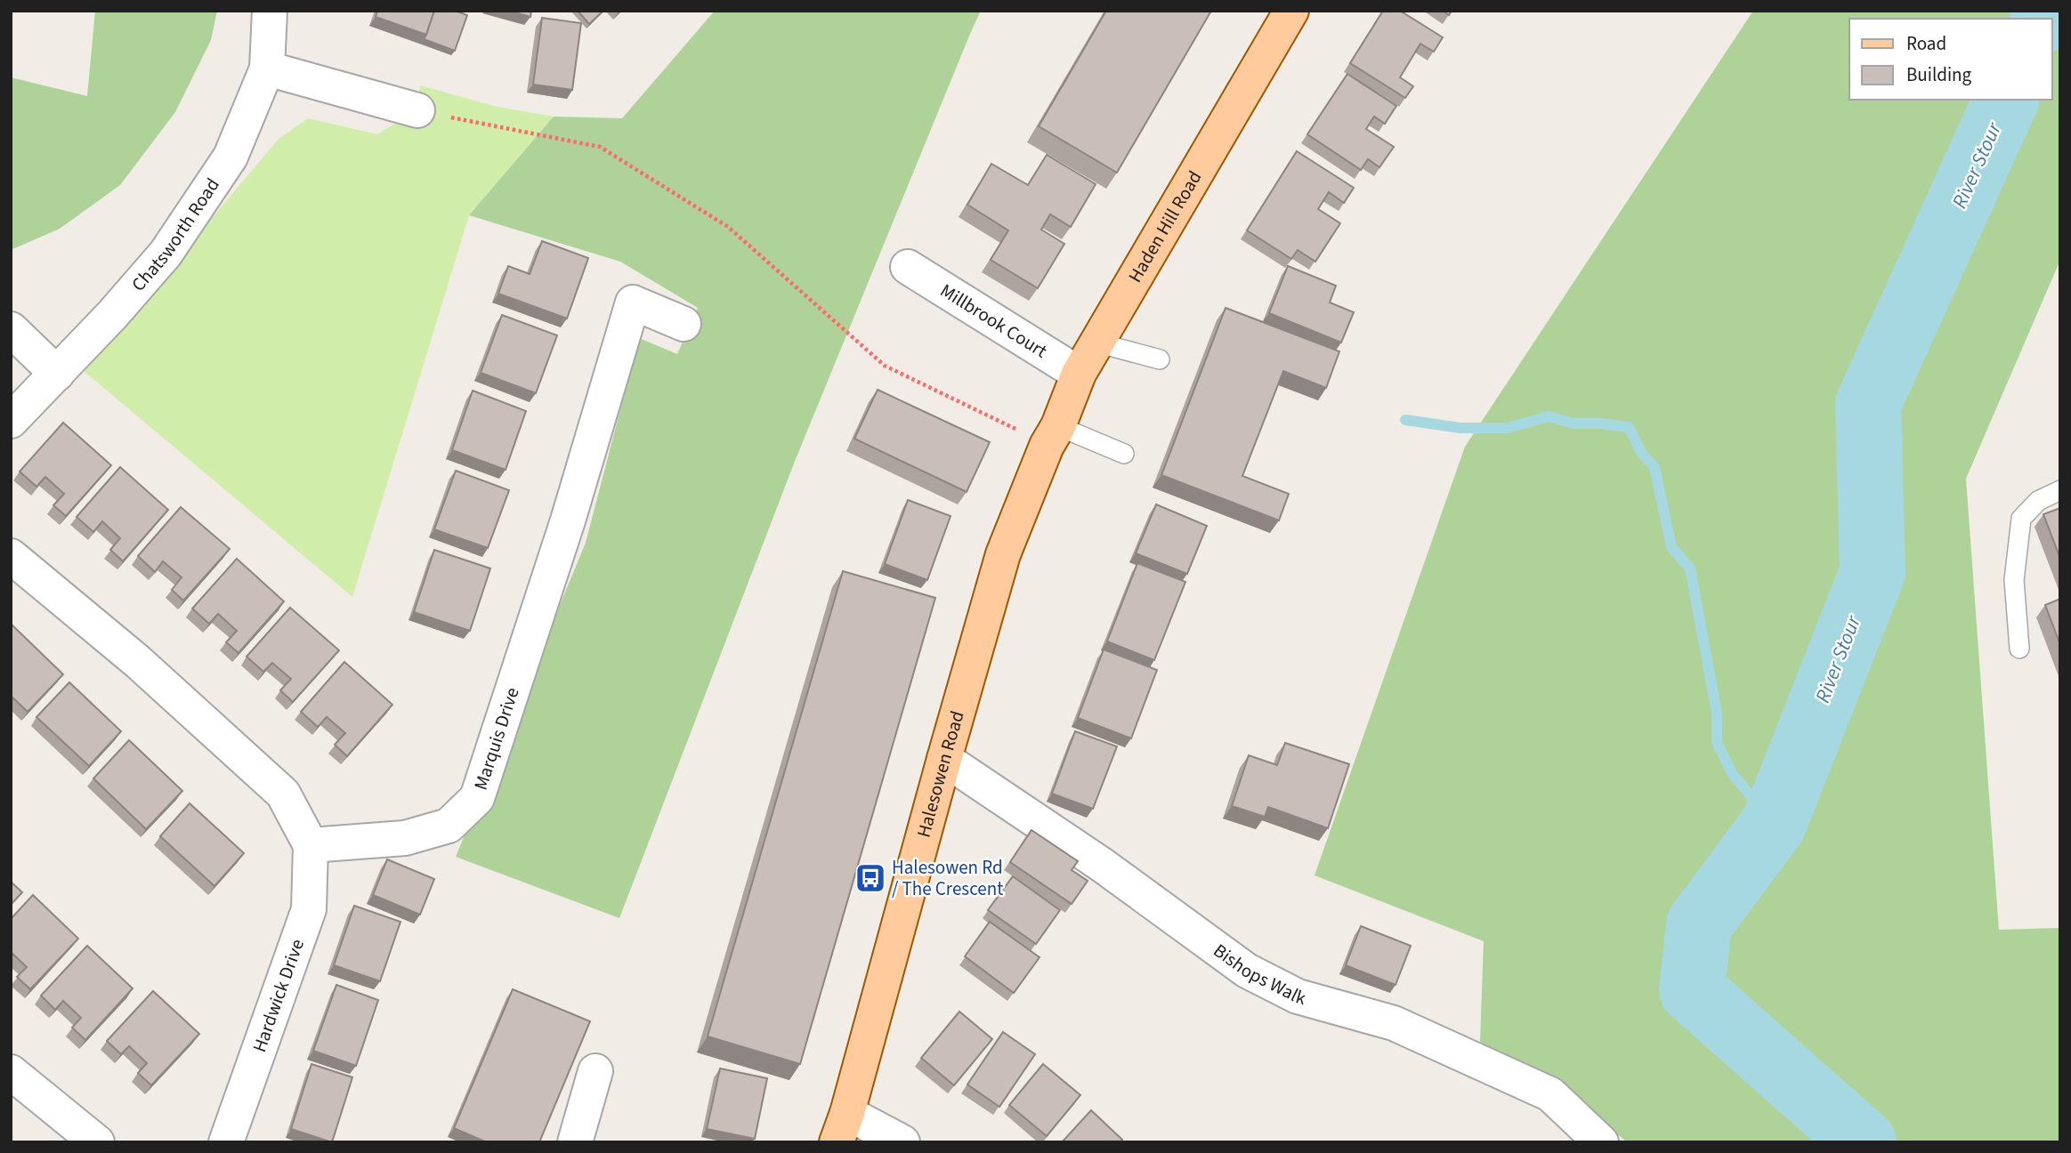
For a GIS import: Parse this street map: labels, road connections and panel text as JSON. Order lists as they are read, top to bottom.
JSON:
{
  "streets": {
    "main road": ["Haden Hill Road", "Halesowen Road"],
    "street": [
      "Chatsworth Road",
      "Millbrook Court",
      "Marquis Drive",
      "Bishops Walk",
      "Hardwick Drive"
    ]
  },
  "crossings": [
    ["Haden Hill Road", "Millbrook Court"],
    ["Haden Hill Road", "Halesowen Road"],
    ["Marquis Drive", "Hardwick Drive"],
    ["Halesowen Road", "Bishops Walk"]
  ],
  "water": ["River Stour"],
  "places": {
    "bus stop": ["Halesowen Rd / The Crescent"]
  },
  "legend": ["Road", "Building"]
}
